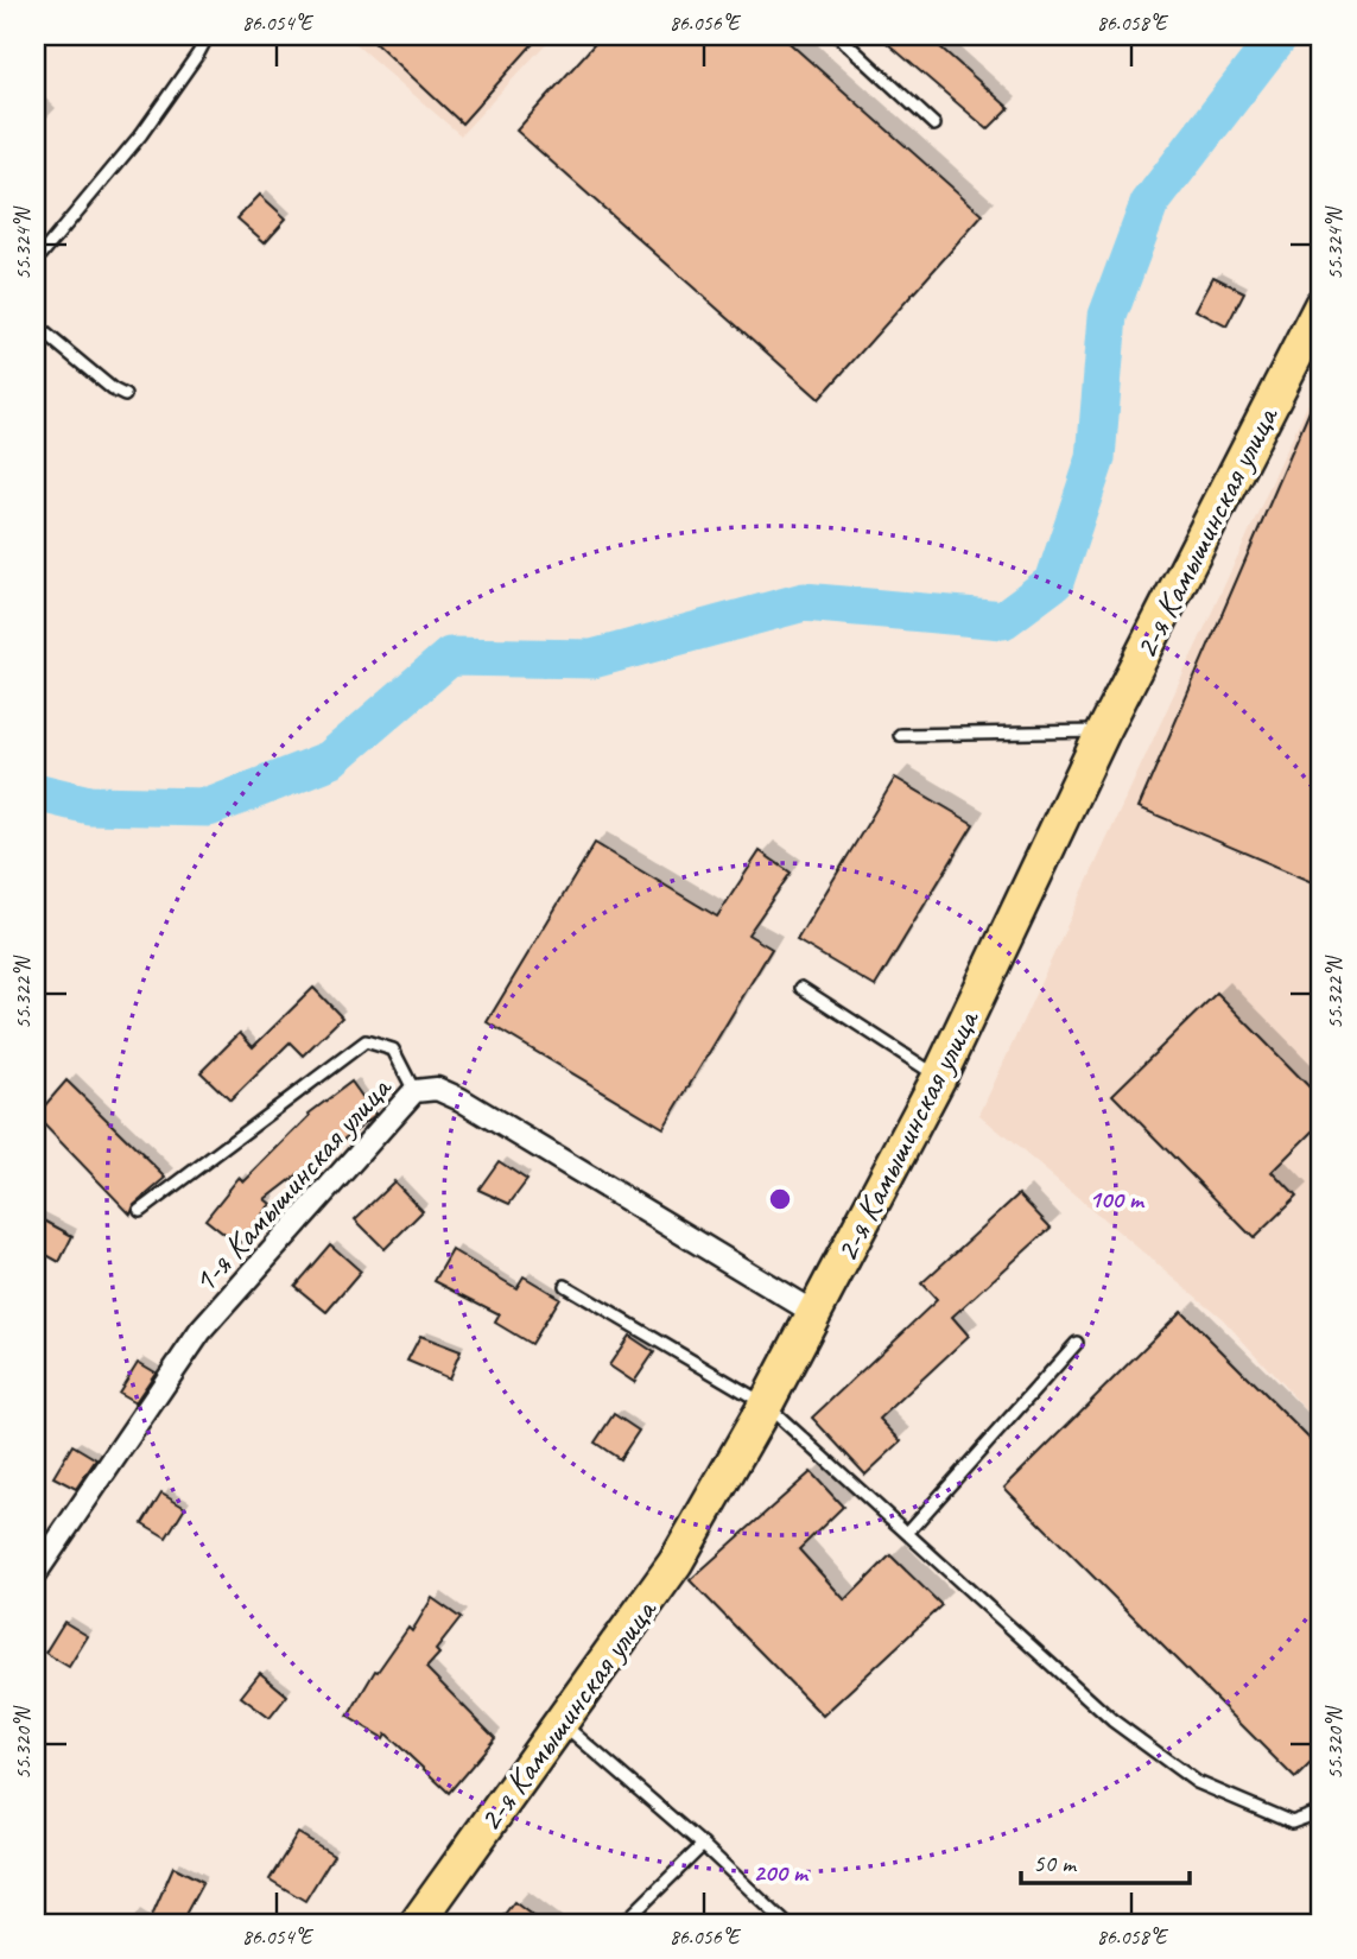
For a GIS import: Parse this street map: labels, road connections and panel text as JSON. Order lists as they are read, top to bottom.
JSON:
{
  "streets": {
    "main road": ["2-я Камышинская улица"],
    "street": ["1-я Камышинская улица"]
  },
  "crossings": [
    ["2-я Камышинская улица", "1-я Камышинская улица"]
  ],
  "scale_bar": "50 m",
  "coordinates": [
    "86.054°E",
    "86.056°E",
    "86.058°E",
    "55.324°N",
    "55.322°N",
    "55.320°N"
  ],
  "rings": ["100 m", "200 m"]
}
